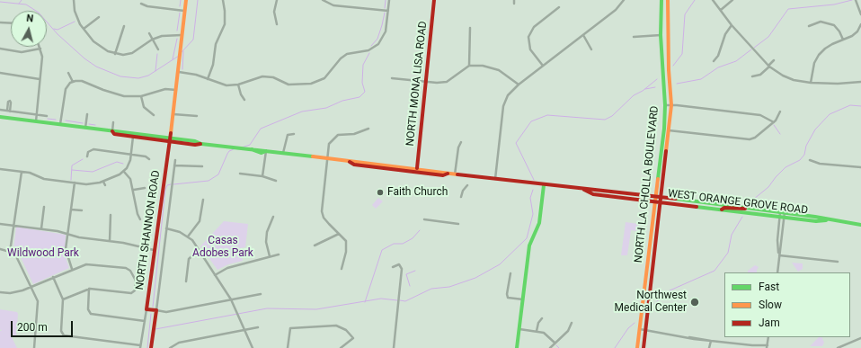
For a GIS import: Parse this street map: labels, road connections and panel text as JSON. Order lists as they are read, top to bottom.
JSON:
{
  "streets": {
    "main road": [
      "NORTH MONA LISA ROAD",
      "NORTH LA CHOLLA BOULEVARD",
      "WEST ORANGE GROVE ROAD",
      "NORTH SHANNON ROAD"
    ]
  },
  "crossings": [
    ["NORTH MONA LISA ROAD", "WEST ORANGE GROVE ROAD"],
    ["NORTH LA CHOLLA BOULEVARD", "WEST ORANGE GROVE ROAD"],
    ["WEST ORANGE GROVE ROAD", "NORTH SHANNON ROAD"]
  ],
  "parks": ["Casas Adobes Park", "Wildwood Park"],
  "places": ["Faith Church", "Northwest Medical Center"],
  "legend": ["Fast", "Slow", "Jam"],
  "scale_bar": "200 m",
  "north": "top"
}
